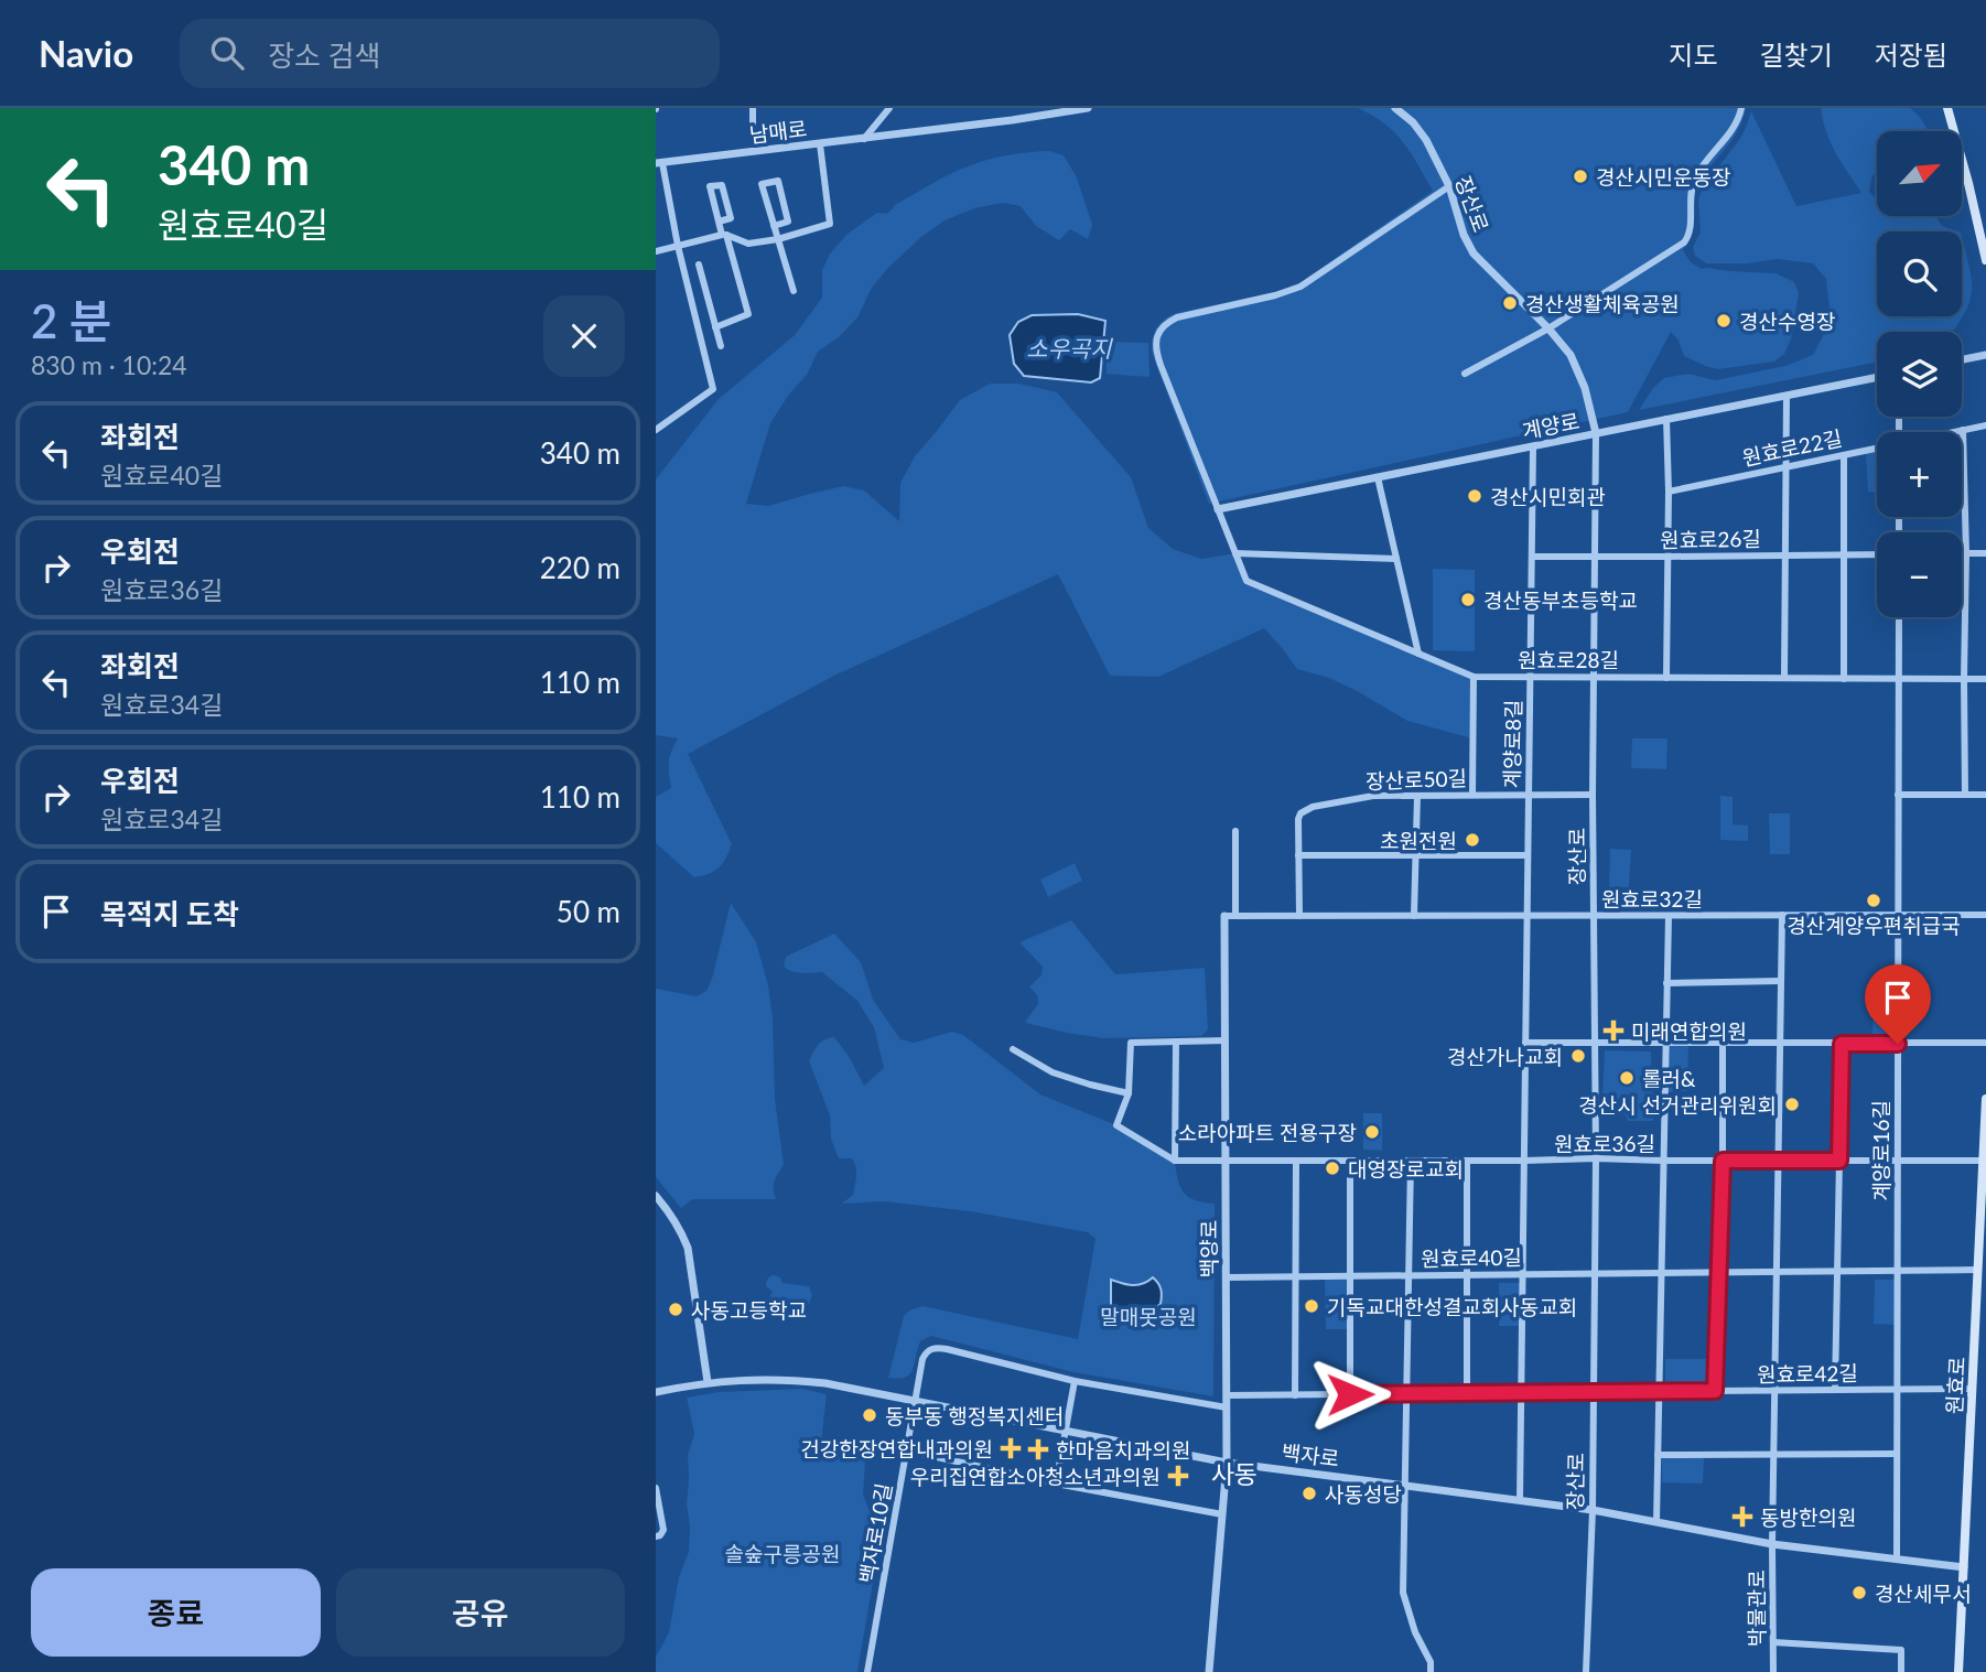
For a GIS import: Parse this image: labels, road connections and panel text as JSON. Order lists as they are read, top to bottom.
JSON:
{
  "streets": {
    "main road": ["원효로"],
    "street": [
      "남매로",
      "장산로",
      "계양로",
      "원효로22길",
      "원효로26길",
      "원효로28길",
      "계양로8길",
      "장산로50길",
      "원효로32길",
      "원효로36길",
      "계양로16길",
      "백양로",
      "원효로40길",
      "원효로42길",
      "백자로",
      "백자로10길",
      "박물관로"
    ]
  },
  "crossings": [
    ["장산로", "계양로"],
    ["장산로", "원효로26길"],
    ["장산로", "원효로28길"],
    ["장산로", "장산로50길"],
    ["장산로", "원효로32길"],
    ["장산로", "원효로36길"],
    ["장산로", "원효로40길"],
    ["장산로", "원효로42길"],
    ["장산로", "백자로"],
    ["계양로", "원효로28길"],
    ["계양로", "계양로8길"],
    ["원효로26길", "계양로8길"],
    ["원효로28길", "계양로8길"],
    ["원효로28길", "계양로16길"],
    ["계양로8길", "장산로50길"],
    ["계양로8길", "원효로32길"],
    ["계양로8길", "원효로36길"],
    ["계양로8길", "원효로40길"],
    ["계양로8길", "원효로42길"],
    ["계양로8길", "백자로"],
    ["장산로50길", "원효로32길"],
    ["원효로32길", "계양로16길"],
    ["원효로32길", "백양로"],
    ["원효로32길", "박물관로"],
    ["원효로36길", "계양로16길"],
    ["원효로36길", "백양로"],
    ["원효로36길", "원효로"],
    ["원효로36길", "박물관로"],
    ["계양로16길", "원효로40길"],
    ["계양로16길", "원효로42길"],
    ["계양로16길", "백자로"],
    ["백양로", "원효로40길"],
    ["백양로", "원효로42길"],
    ["백양로", "백자로"],
    ["원효로40길", "원효로"],
    ["원효로40길", "박물관로"],
    ["원효로42길", "원효로"],
    ["원효로42길", "박물관로"],
    ["원효로", "백자로"],
    ["백자로", "백자로10길"],
    ["백자로", "박물관로"]
  ],
  "districts": ["사동"],
  "water": ["소우곡지"],
  "parks": ["말매못공원", "솔숲구릉공원"],
  "places": {
    "other": [
      "경산시민운동장",
      "경산생활체육공원",
      "경산수영장",
      "경산시민회관",
      "경산동부초등학교",
      "초원전원",
      "경산계양우편취급국",
      "경산가나교회",
      "롤러&",
      "경산시 선거관리위원회",
      "소라아파트 전용구장",
      "대영장로교회",
      "기독교대한성결교회사동교회",
      "사동고등학교",
      "동부동 행정복지센터",
      "사동성당",
      "경산세무서"
    ],
    "health": [
      "미래연합의원",
      "건강한장연합내과의원",
      "한마음치과의원",
      "우리집연합소아청소년과의원",
      "동방한의원"
    ]
  },
  "north": "top right",
  "page": {
    "header": "Navio",
    "search": "장소 검색",
    "nav": ["지도", "길찾기", "저장됨"],
    "turn": ["340 m", "원효로40길"],
    "map_buttons": ["+", "−"],
    "heading": ["2 분", "830 m · 10:24"],
    "list": [
      {
        "name": "좌회전",
        "note": "원효로40길",
        "value": "340 m"
      },
      {
        "name": "우회전",
        "note": "원효로36길",
        "value": "220 m"
      },
      {
        "name": "좌회전",
        "note": "원효로34길",
        "value": "110 m"
      },
      {
        "name": "우회전",
        "note": "원효로34길",
        "value": "110 m"
      },
      {
        "name": "목적지 도착",
        "value": "50 m"
      }
    ],
    "buttons": ["종료", "공유"]
  }
}
